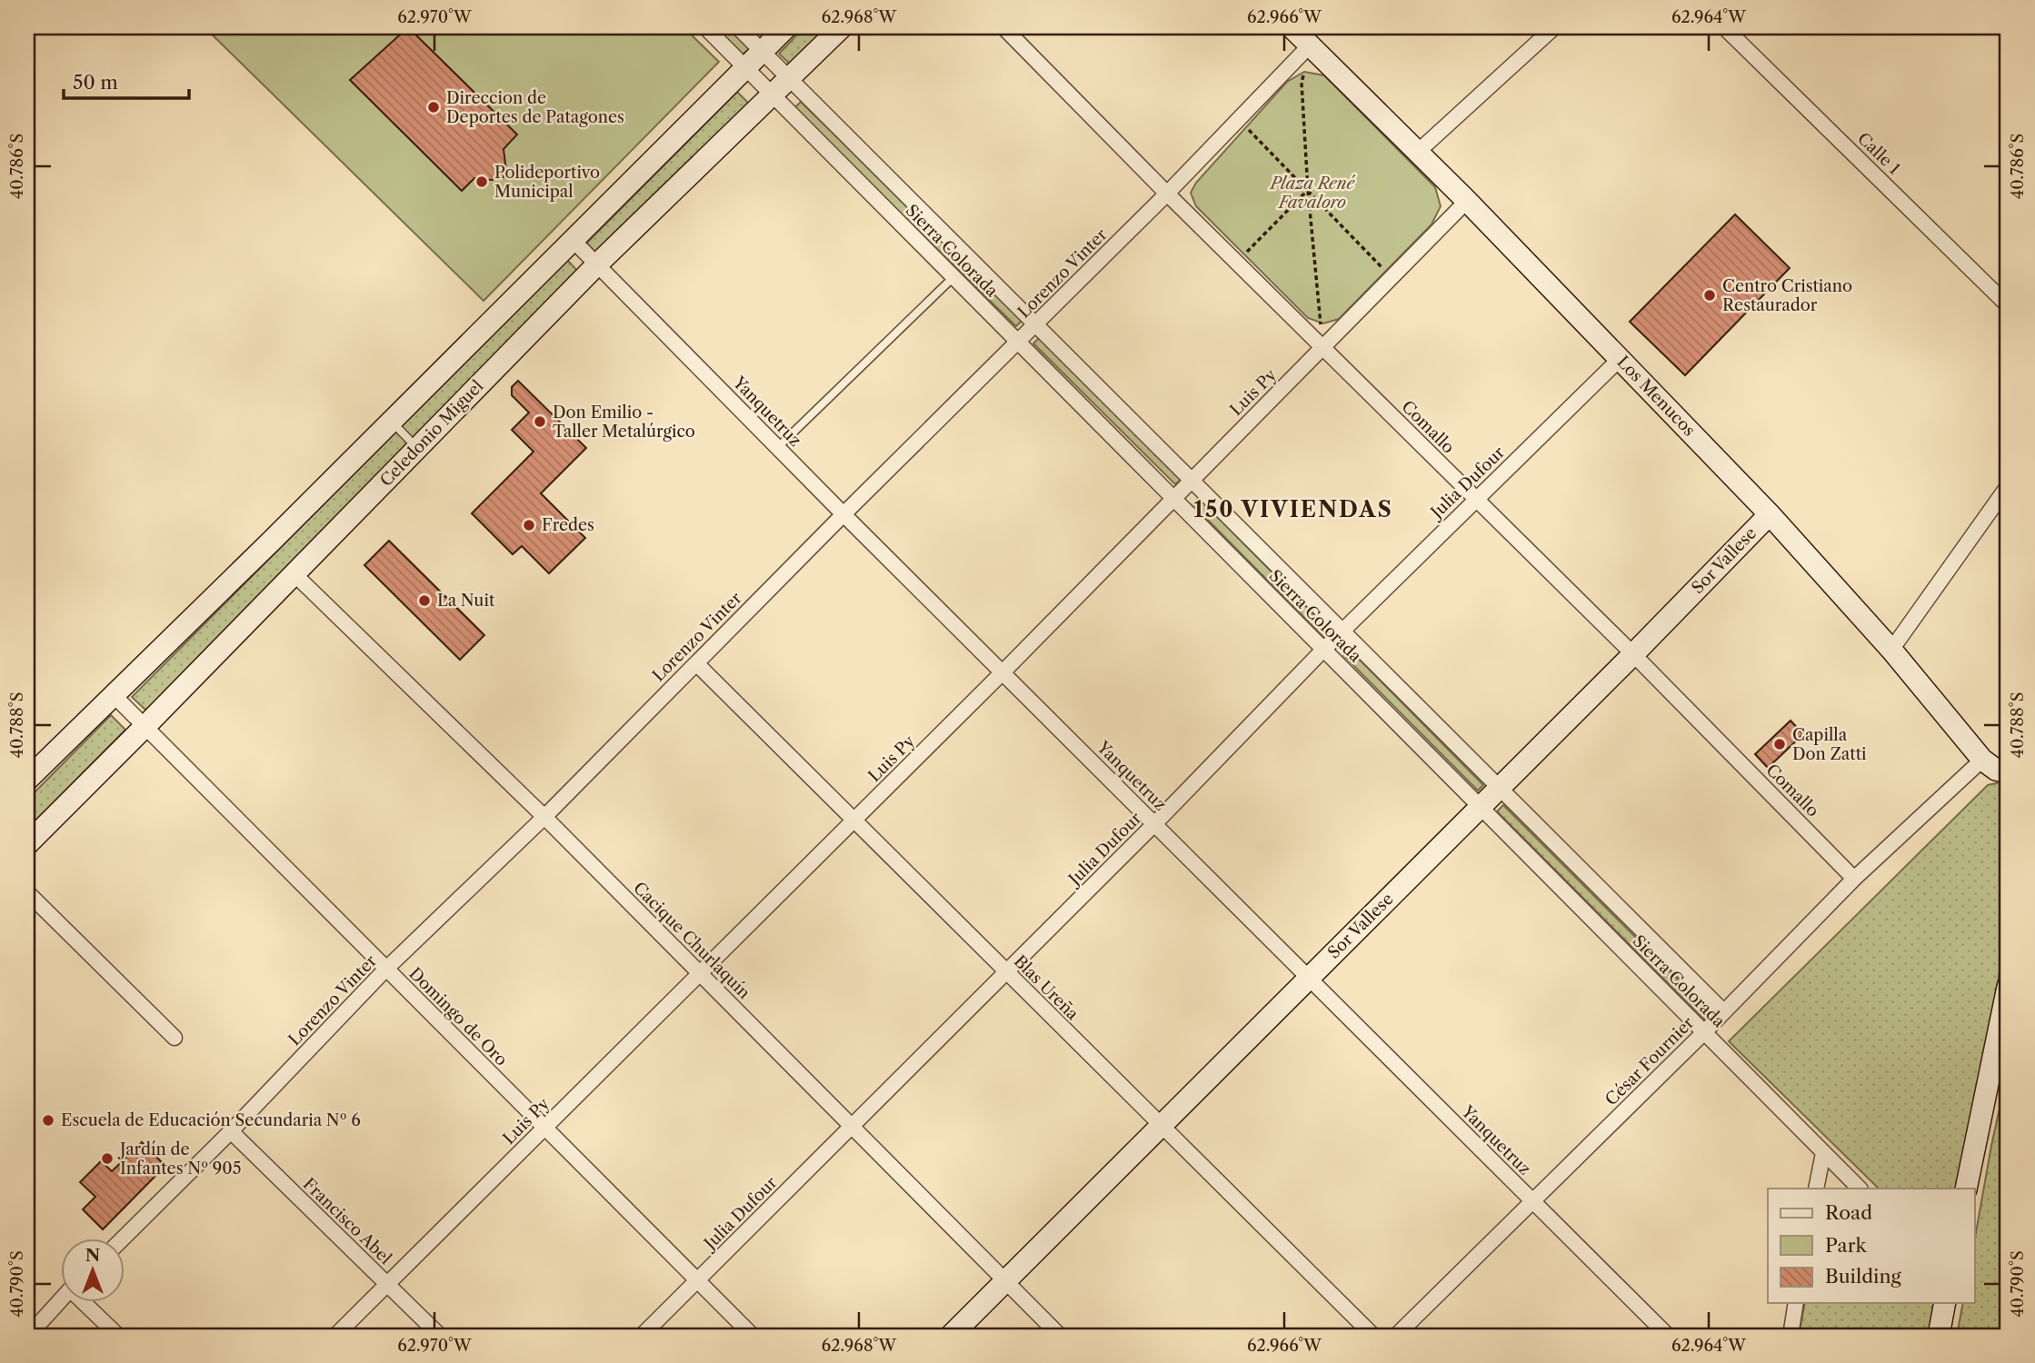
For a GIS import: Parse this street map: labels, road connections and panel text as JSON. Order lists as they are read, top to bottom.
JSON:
{
  "streets": {
    "street": [
      "Calle 1",
      "Sierra Colorada",
      "Lorenzo Vinter",
      "Luis Py",
      "Los Menucos",
      "Yanquetruz",
      "Comallo",
      "Celedonio Miguel",
      "Julia Dufour",
      "Sor Vallese",
      "Cacique Churlaquín",
      "Blas Ureña",
      "Domingo de Oro",
      "César Fournier",
      "Francisco Abel"
    ]
  },
  "crossings": [
    ["Sierra Colorada", "Lorenzo Vinter"],
    ["Sierra Colorada", "Luis Py"],
    ["Sierra Colorada", "Celedonio Miguel"],
    ["Sierra Colorada", "Julia Dufour"],
    ["Sierra Colorada", "Sor Vallese"],
    ["Sierra Colorada", "César Fournier"],
    ["Lorenzo Vinter", "Los Menucos"],
    ["Lorenzo Vinter", "Yanquetruz"],
    ["Lorenzo Vinter", "Comallo"],
    ["Lorenzo Vinter", "Cacique Churlaquín"],
    ["Lorenzo Vinter", "Blas Ureña"],
    ["Lorenzo Vinter", "Domingo de Oro"],
    ["Lorenzo Vinter", "Francisco Abel"],
    ["Luis Py", "Los Menucos"],
    ["Luis Py", "Yanquetruz"],
    ["Luis Py", "Comallo"],
    ["Luis Py", "Cacique Churlaquín"],
    ["Luis Py", "Blas Ureña"],
    ["Luis Py", "Domingo de Oro"],
    ["Luis Py", "Francisco Abel"],
    ["Los Menucos", "Julia Dufour"],
    ["Los Menucos", "Sor Vallese"],
    ["Los Menucos", "César Fournier"],
    ["Yanquetruz", "Celedonio Miguel"],
    ["Yanquetruz", "Julia Dufour"],
    ["Yanquetruz", "Sor Vallese"],
    ["Yanquetruz", "César Fournier"],
    ["Comallo", "Julia Dufour"],
    ["Comallo", "Sor Vallese"],
    ["Comallo", "César Fournier"],
    ["Celedonio Miguel", "Cacique Churlaquín"],
    ["Celedonio Miguel", "Domingo de Oro"],
    ["Julia Dufour", "Cacique Churlaquín"],
    ["Julia Dufour", "Blas Ureña"],
    ["Julia Dufour", "Domingo de Oro"],
    ["Sor Vallese", "Cacique Churlaquín"],
    ["Sor Vallese", "Blas Ureña"]
  ],
  "districts": ["150 VIVIENDAS"],
  "parks": ["Plaza René Favaloro"],
  "places": [
    "Direccion de Deportes de Patagones",
    "Polideportivo Municipal",
    "Centro Cristiano Restaurador",
    "Don Emilio - Taller Metalúrgico",
    "Fredes",
    "La Nuit",
    "Capilla Don Zatti",
    "Escuela de Educación Secundaria Nº 6",
    "Jardín de Infantes Nº 905"
  ],
  "legend": ["Road", "Park", "Building"],
  "scale_bar": "50 m",
  "north": "top",
  "coordinates": [
    "62.970°W",
    "62.968°W",
    "62.966°W",
    "62.964°W",
    "40.786°S",
    "40.788°S",
    "40.790°S"
  ]
}
